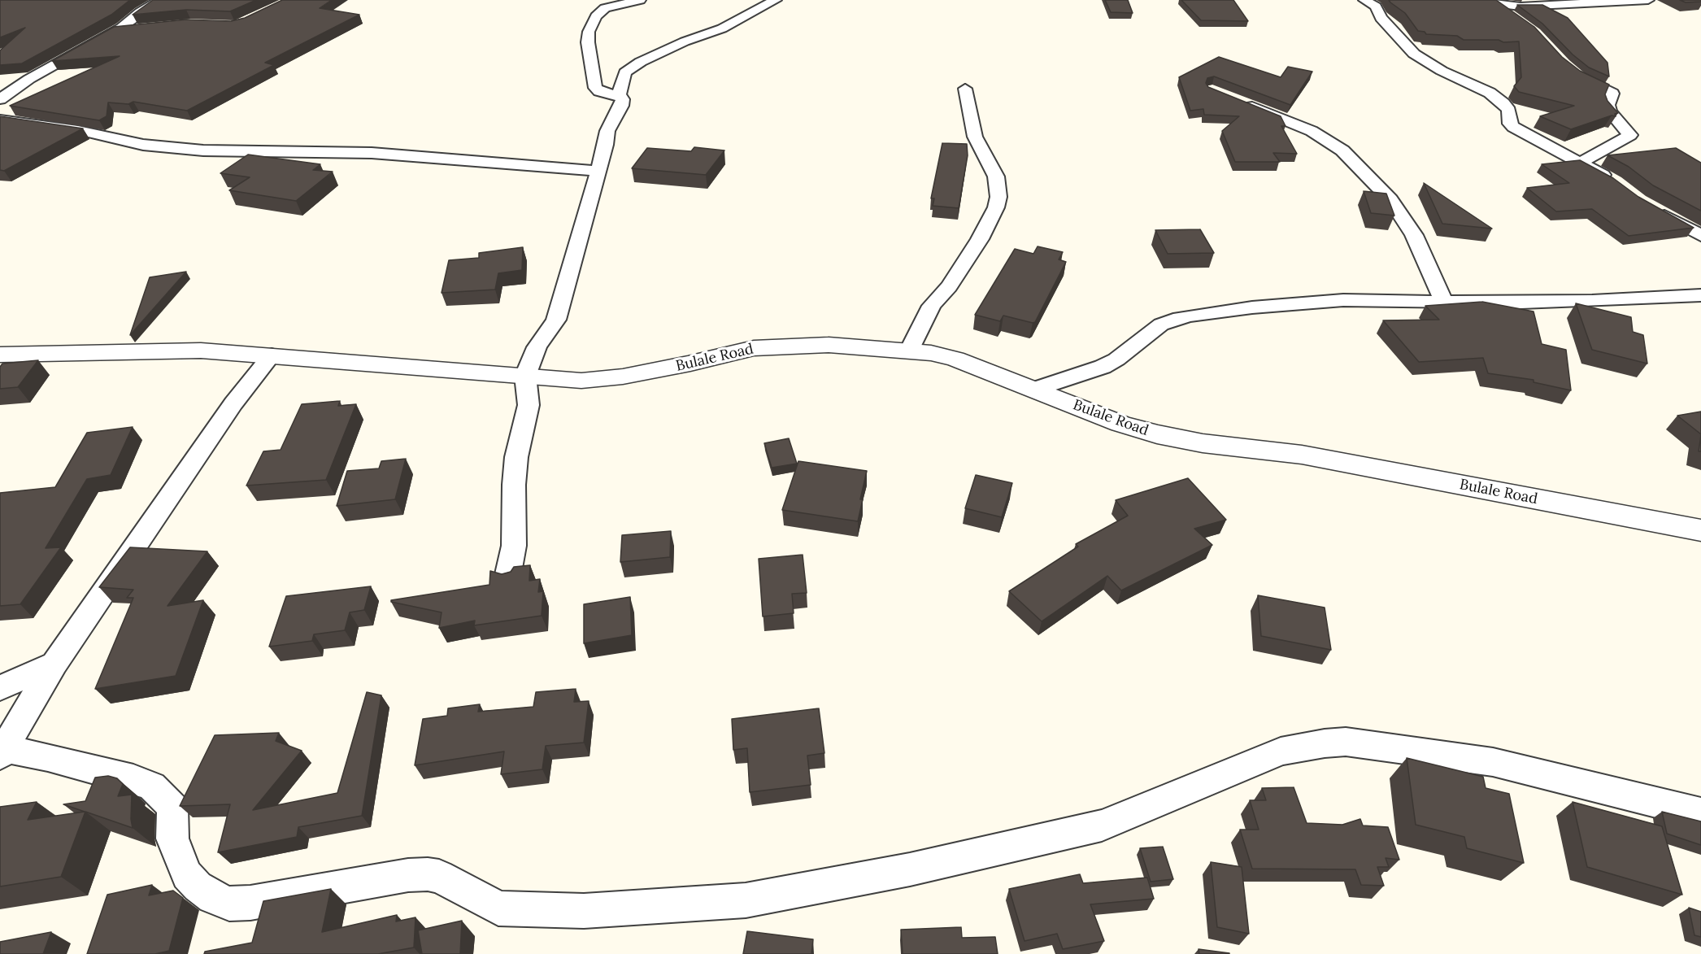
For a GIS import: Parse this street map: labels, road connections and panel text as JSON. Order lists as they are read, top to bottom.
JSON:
{
  "streets": {
    "street": ["Bulale Road"]
  }
}
